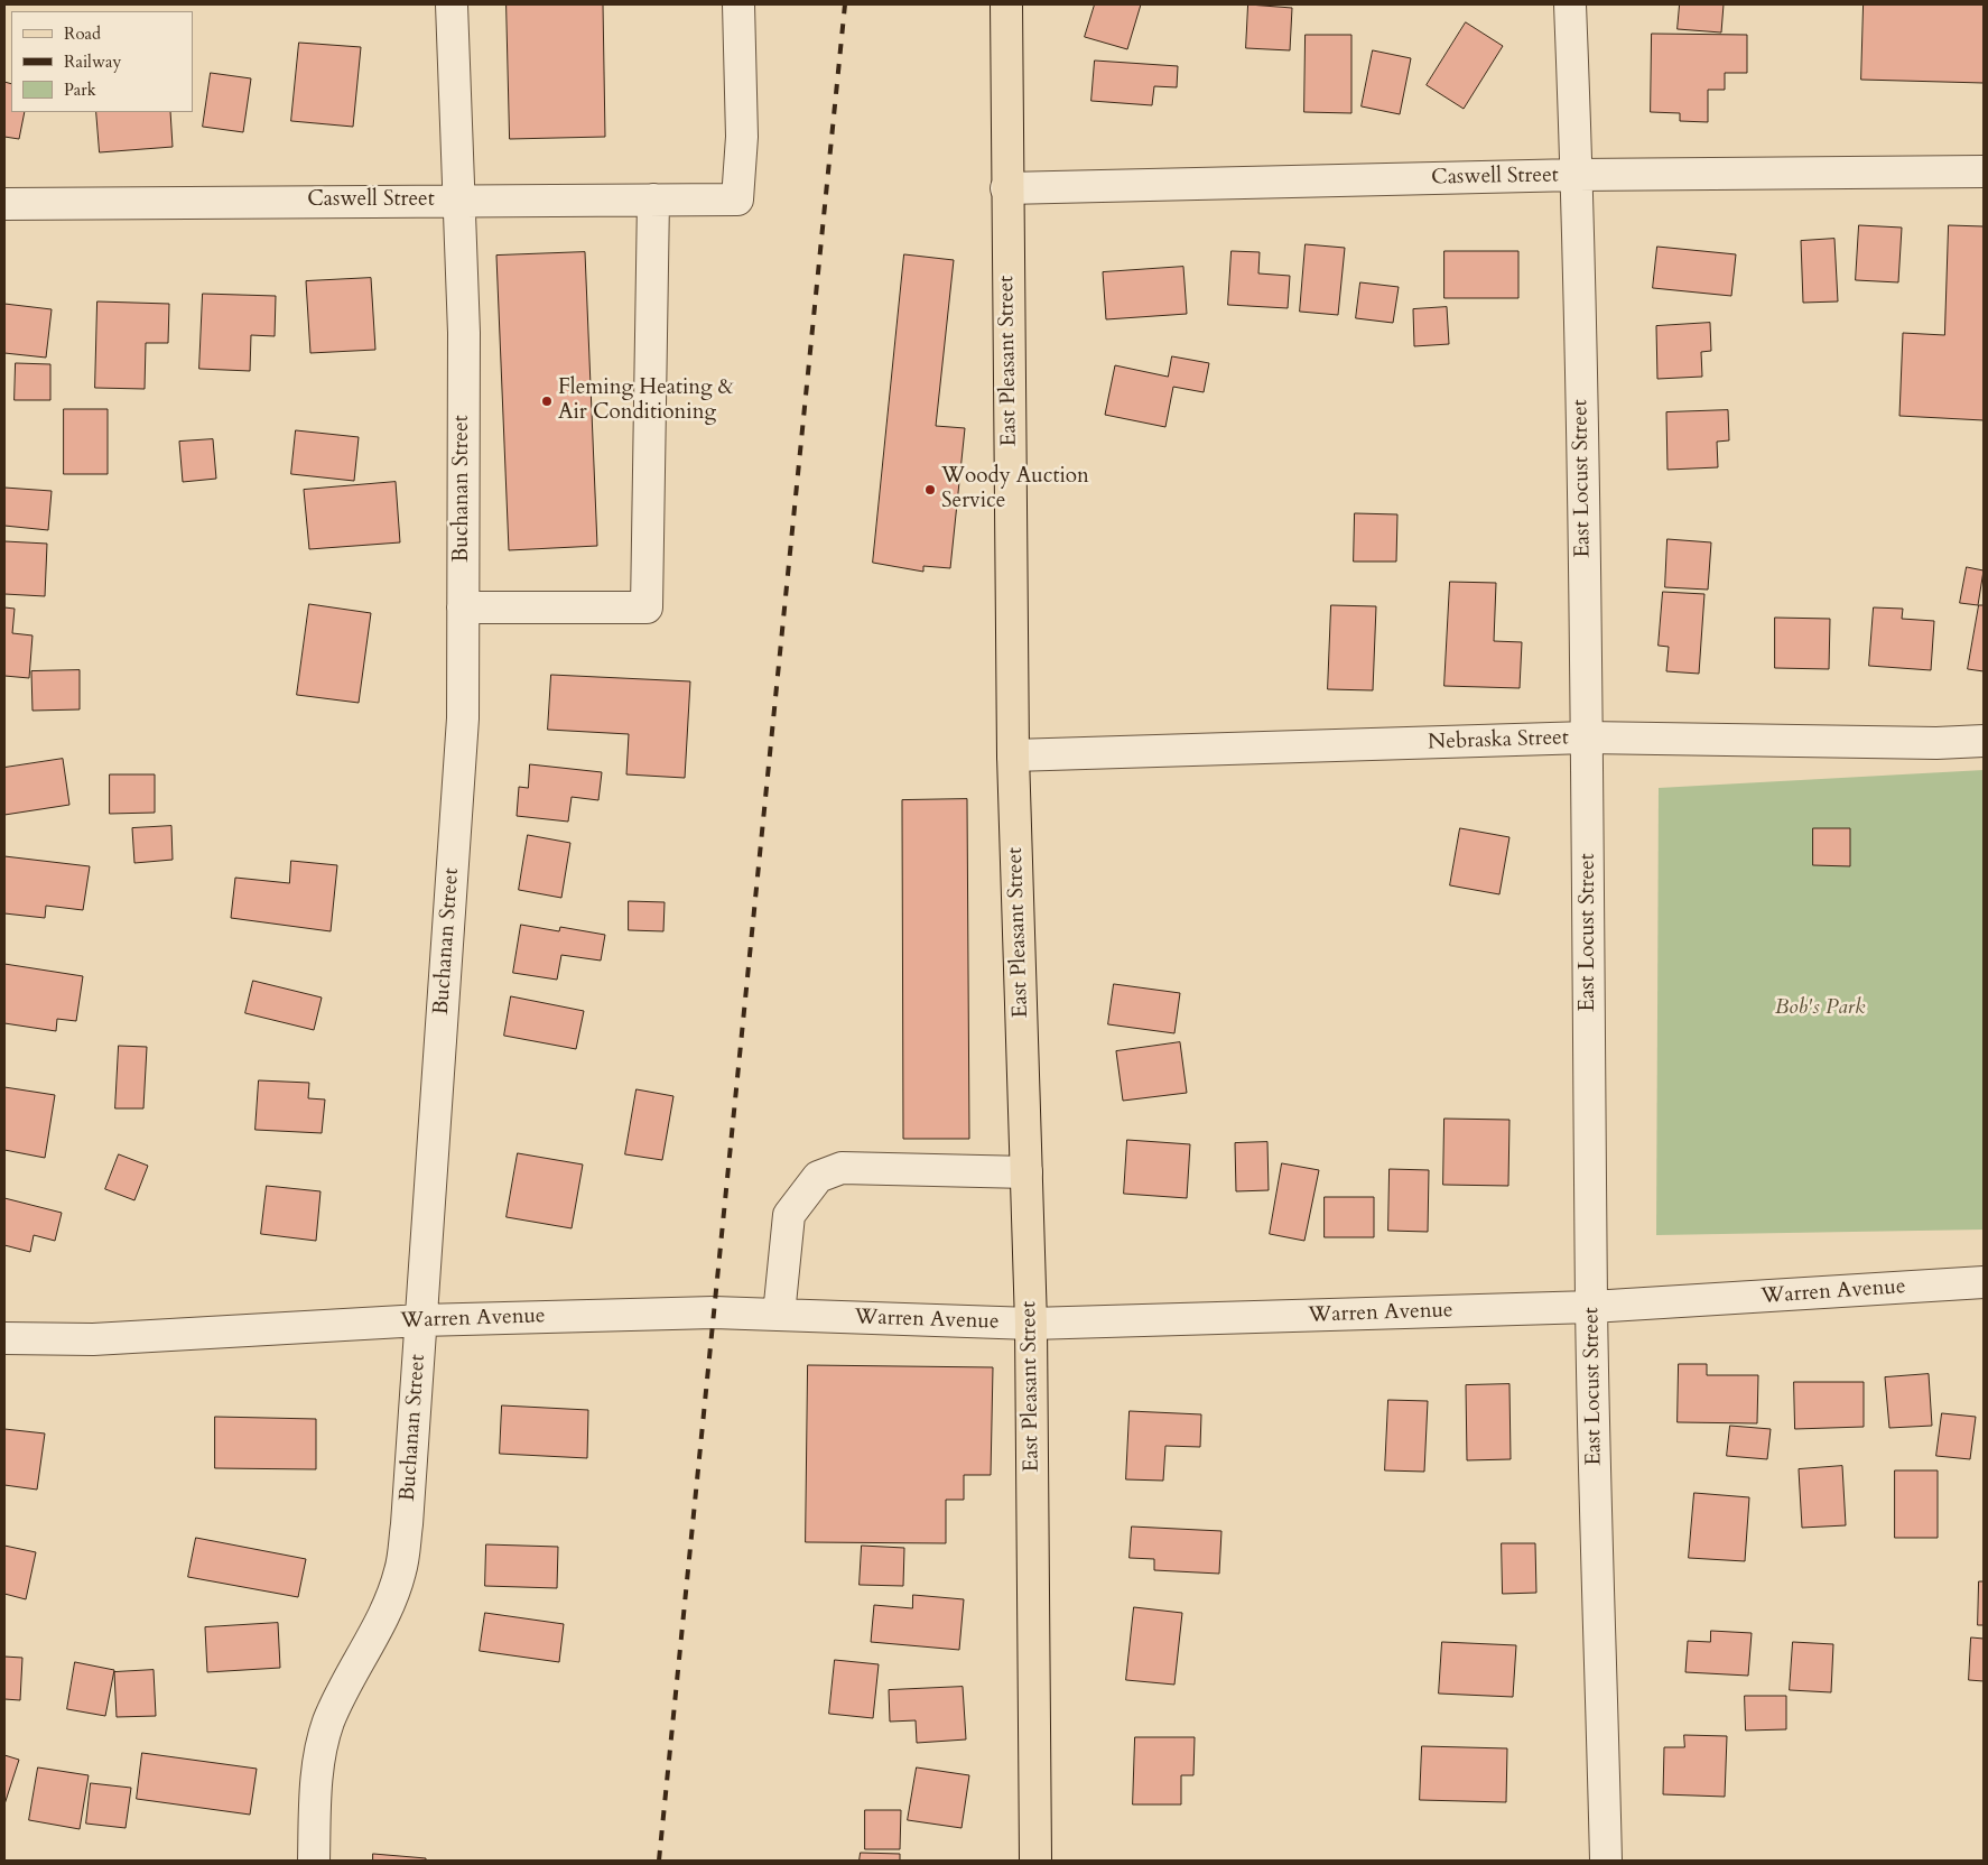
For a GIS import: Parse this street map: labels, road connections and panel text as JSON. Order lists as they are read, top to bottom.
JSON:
{
  "streets": {
    "main road": ["East Pleasant Street"],
    "street": [
      "Caswell Street",
      "East Locust Street",
      "Buchanan Street",
      "Nebraska Street",
      "Warren Avenue"
    ]
  },
  "crossings": [
    ["Caswell Street", "East Pleasant Street"],
    ["Caswell Street", "East Locust Street"],
    ["Caswell Street", "Buchanan Street"],
    ["East Pleasant Street", "Nebraska Street"],
    ["East Pleasant Street", "Warren Avenue"],
    ["East Locust Street", "Nebraska Street"],
    ["East Locust Street", "Warren Avenue"],
    ["Buchanan Street", "Warren Avenue"]
  ],
  "parks": ["Bob's Park"],
  "places": ["Fleming Heating & Air Conditioning", "Woody Auction Service"],
  "legend": ["Road", "Railway", "Park"]
}
